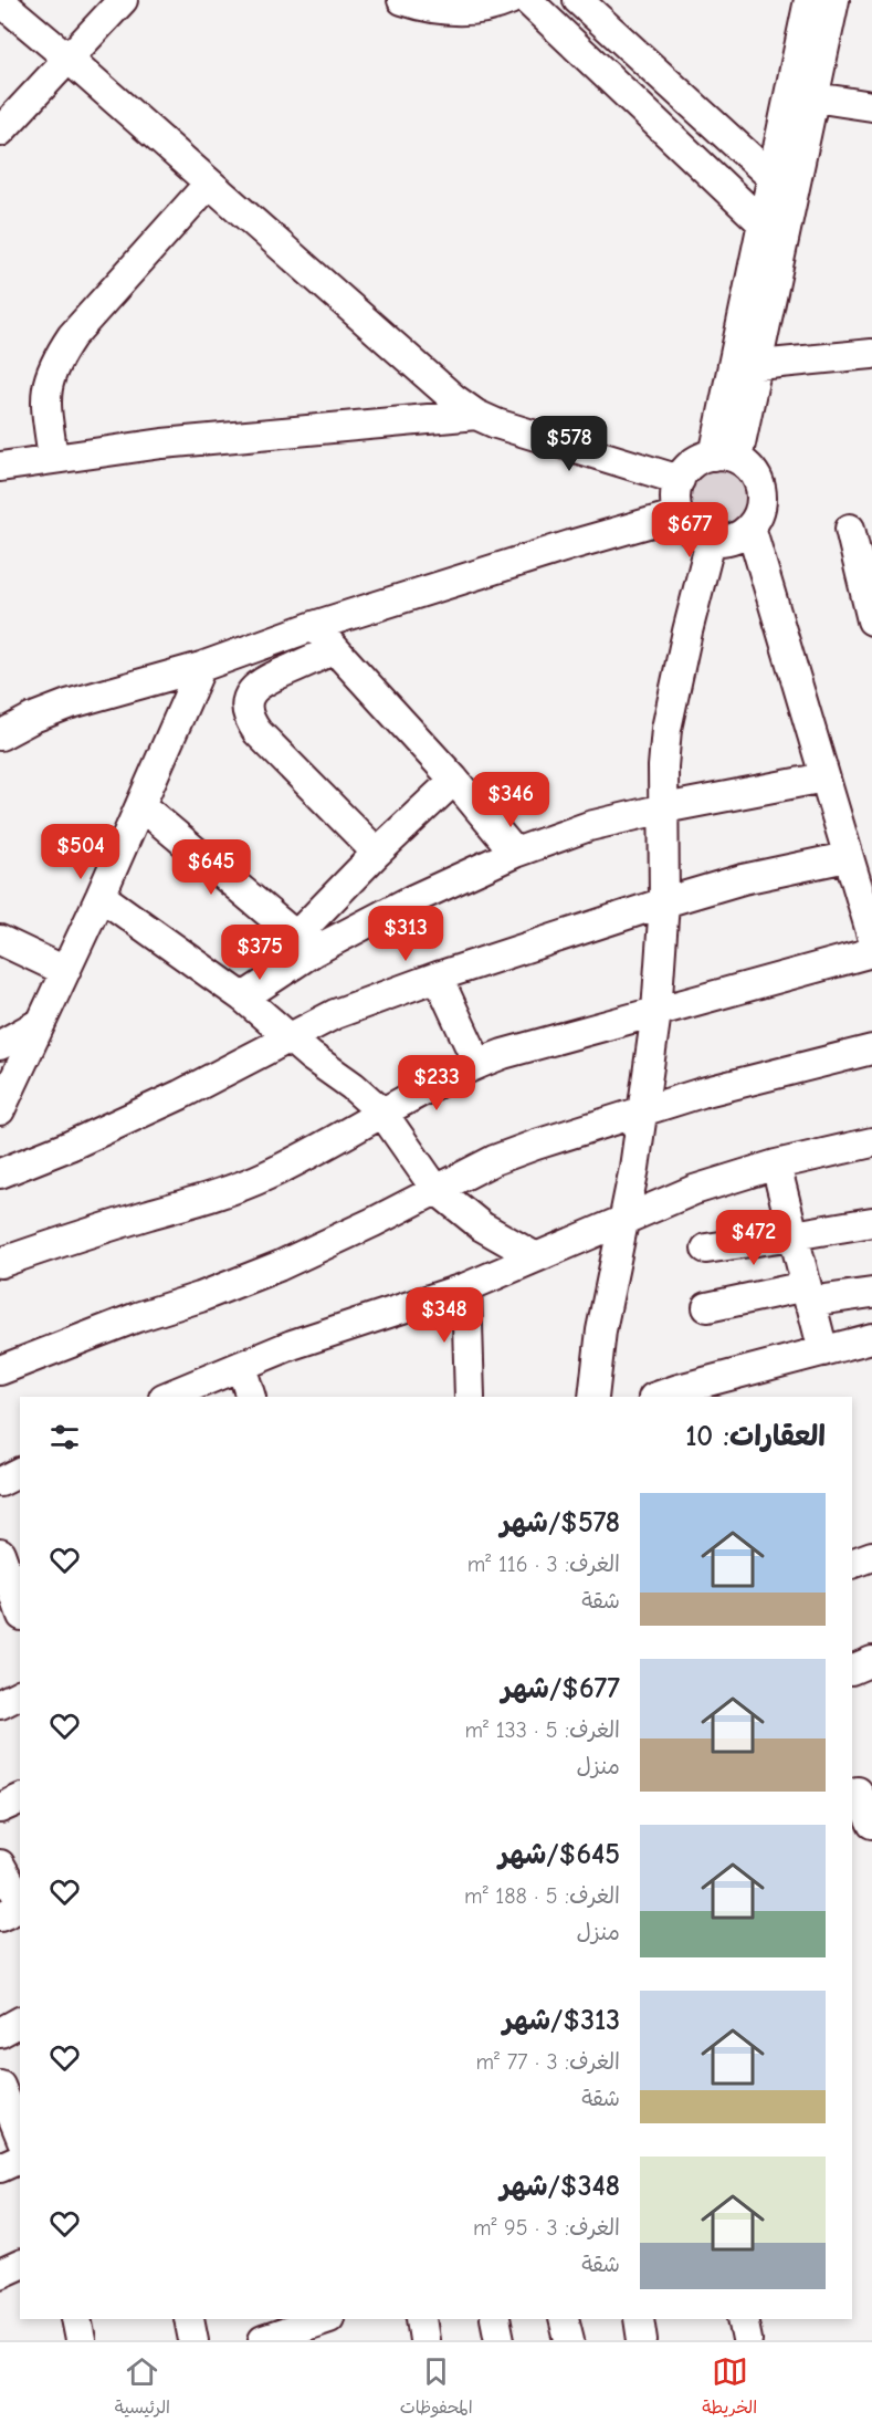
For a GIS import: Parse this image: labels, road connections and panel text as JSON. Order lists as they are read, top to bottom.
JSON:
{
  "page": {
    "price": [
      "$578",
      "$677",
      "$346",
      "$504",
      "$645",
      "$313",
      "$375",
      "$233",
      "$472",
      "$348"
    ],
    "heading": "العقارات: 10",
    "list": [
      {
        "name": "$578/شهر",
        "note": "الغرف: 3 · 116 m² · شقة"
      },
      {
        "name": "$677/شهر",
        "note": "الغرف: 5 · 133 m² · منزل"
      },
      {
        "name": "$645/شهر",
        "note": "الغرف: 5 · 188 m² · منزل"
      },
      {
        "name": "$313/شهر",
        "note": "الغرف: 3 · 77 m² · شقة"
      },
      {
        "name": "$348/شهر",
        "note": "الغرف: 3 · 95 m² · شقة"
      }
    ],
    "tabs": ["الخريطة", "المحفوظات", "الرئيسية"]
  }
}
